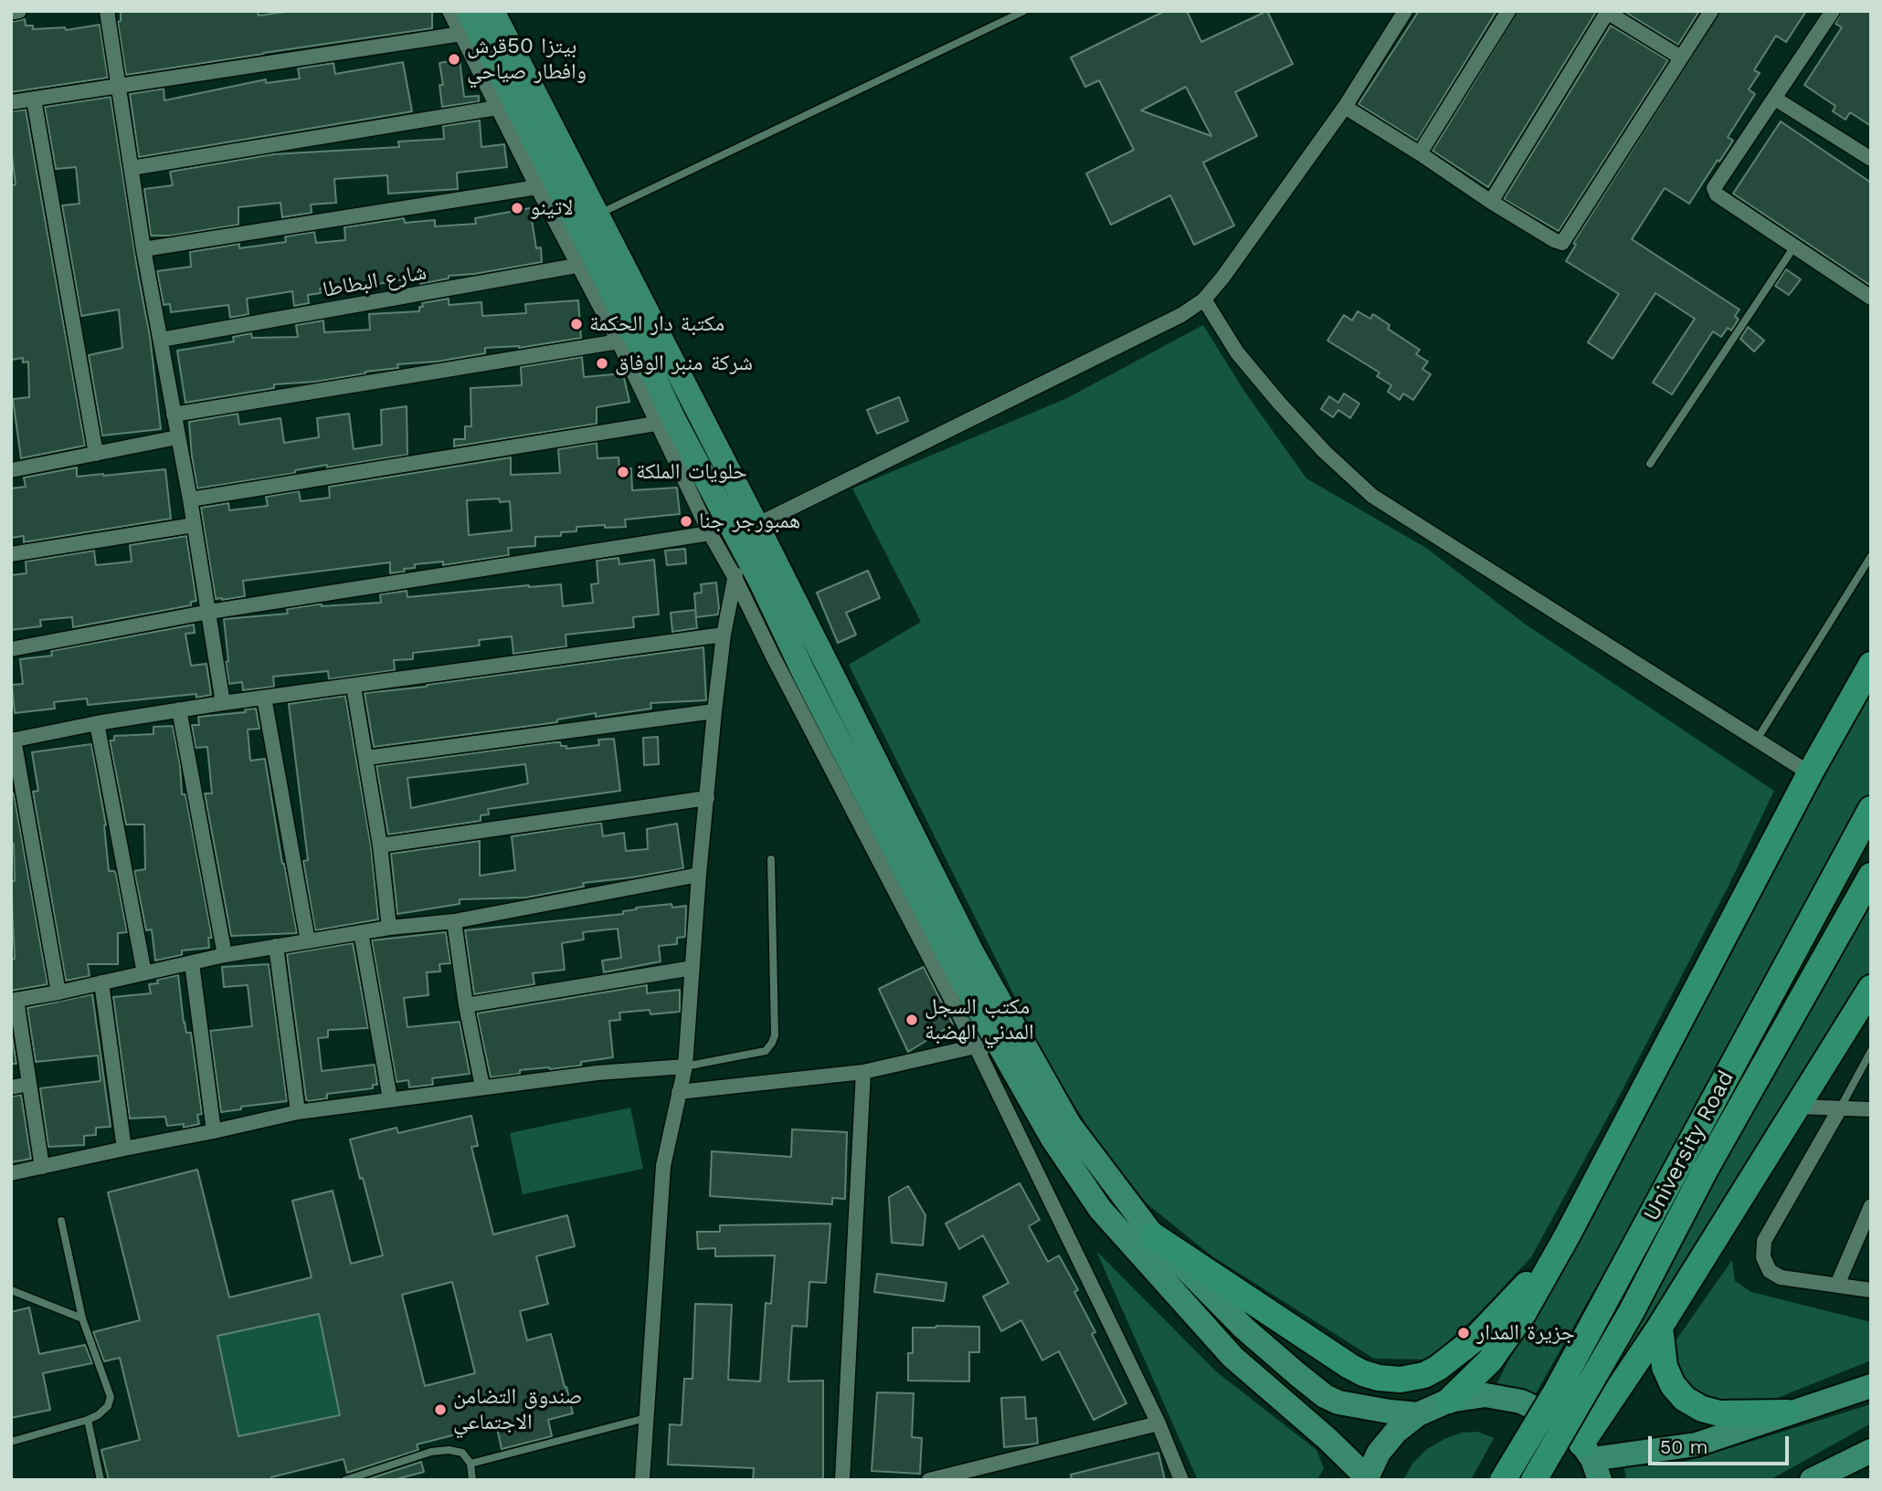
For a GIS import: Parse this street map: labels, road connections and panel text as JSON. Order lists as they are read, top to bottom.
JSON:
{
  "streets": {
    "highway": ["University Road"],
    "street": ["شارع البطاطا"]
  },
  "places": [
    "بيتزا 50قرش وافطار صياحي",
    "لاتينو",
    "مكتبة دار الحكمة",
    "شركة منبر الوفاق",
    "حلويات الملكة",
    "همبورجر جنا",
    "مكتب السجل المدني الهضبة",
    "جزيرة المدار",
    "صندوق التضامن الاجتماعي"
  ],
  "scale_bar": "50 m"
}
